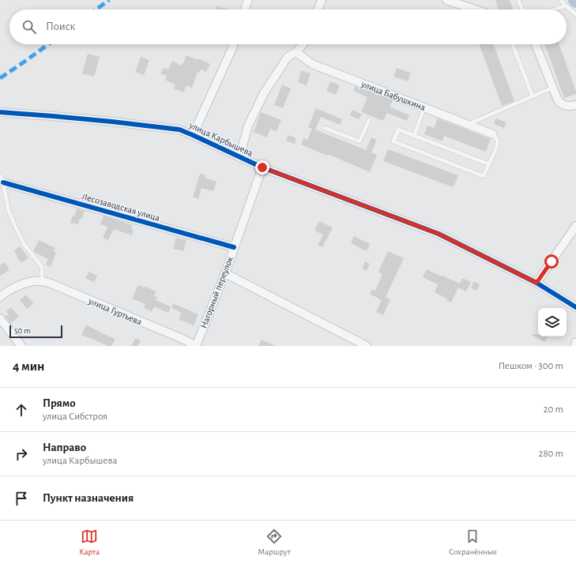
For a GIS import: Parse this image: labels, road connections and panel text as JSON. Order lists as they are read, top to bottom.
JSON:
{
  "streets": {
    "street": [
      "улица Бабушкина",
      "улица Карбышева",
      "Лесозаводская улица",
      "Нагорный переулок",
      "улица Гуртьева"
    ]
  },
  "crossings": [
    ["улица Карбышева", "Нагорный переулок"],
    ["Лесозаводская улица", "Нагорный переулок"],
    ["Нагорный переулок", "улица Гуртьева"]
  ],
  "scale_bar": "50 m",
  "page": {
    "search": "Поиск",
    "scale": "50 m",
    "heading": ["4 мин", "Пешком · 300 m"],
    "list": [
      ["Прямо", "улица Сибстроя", "20 m"],
      ["Направо", "улица Карбышева", "280 m"],
      "Пункт назначения"
    ],
    "nav": ["Карта", "Маршрут", "Сохранённые"]
  }
}
